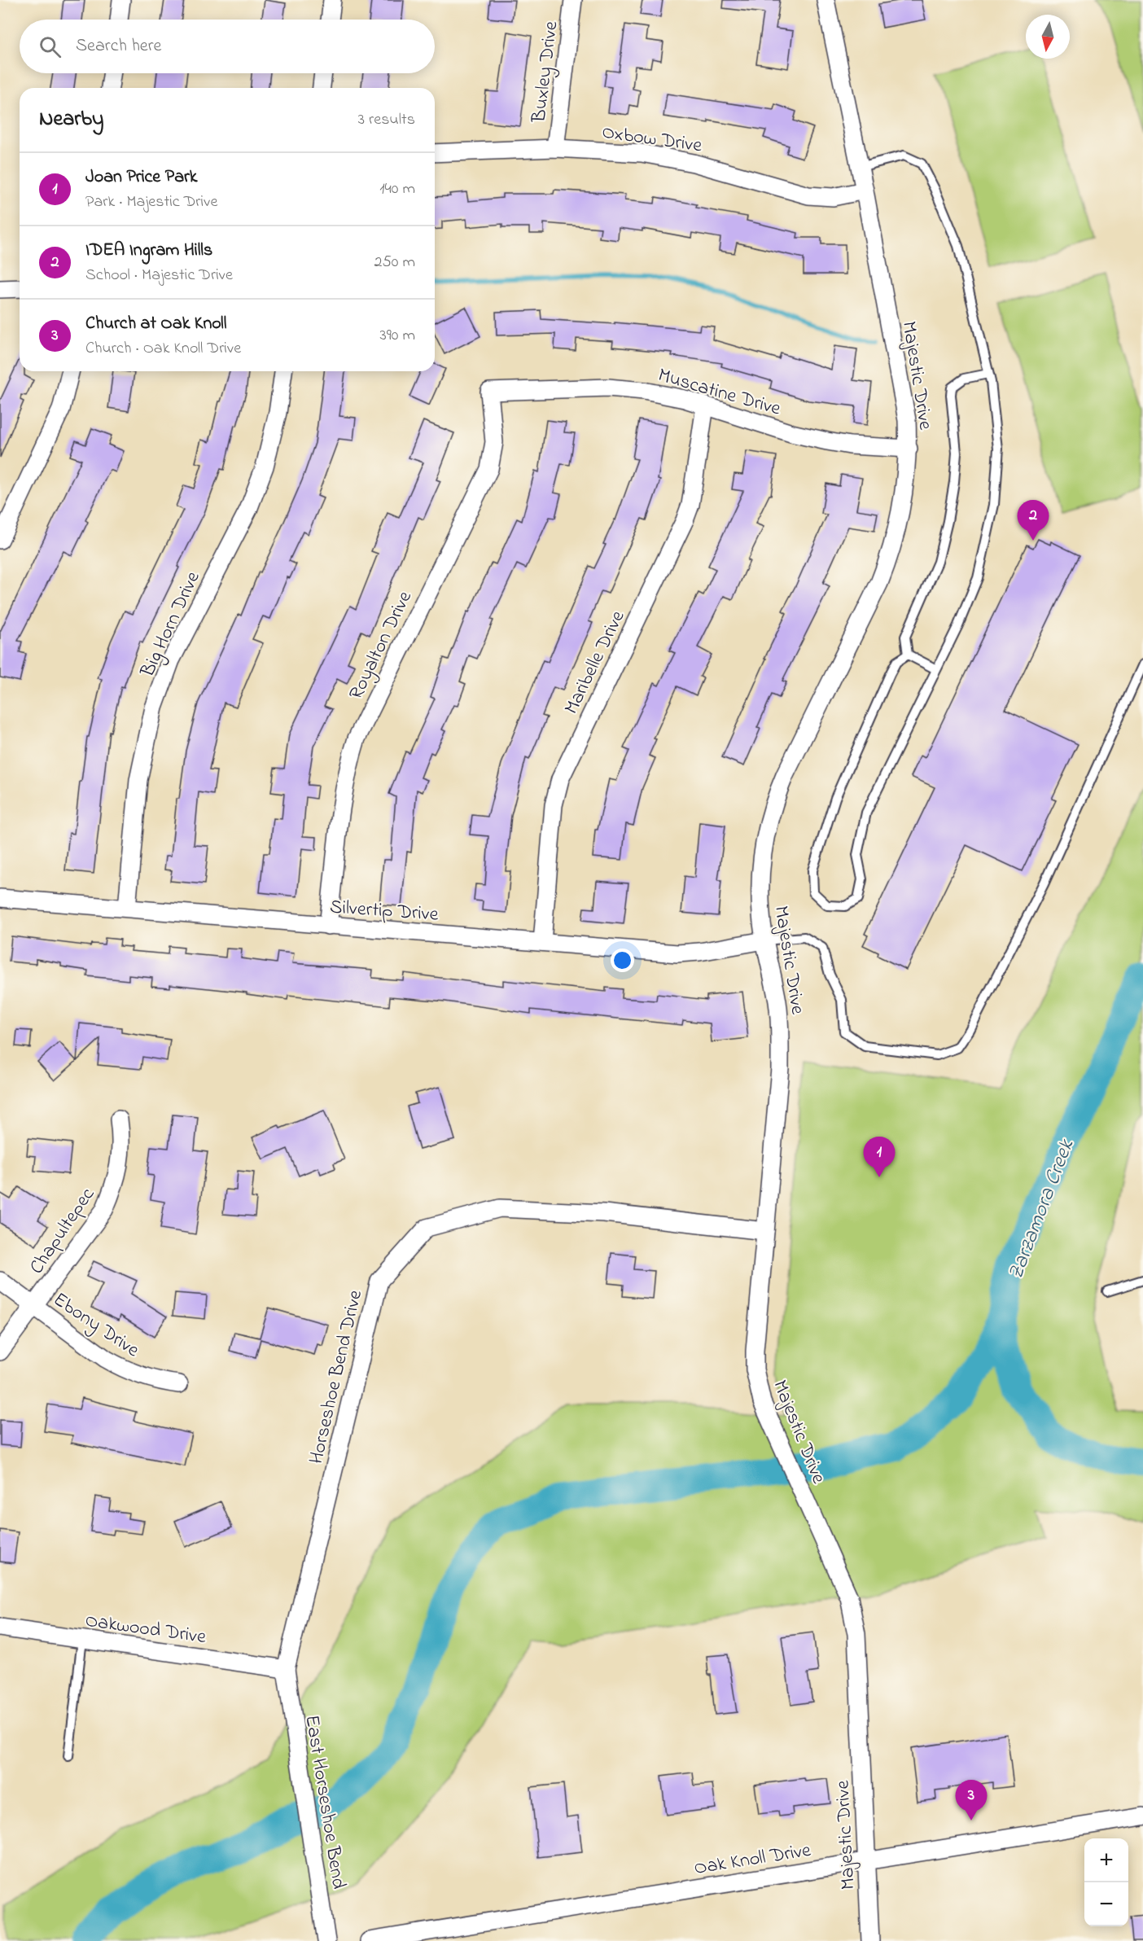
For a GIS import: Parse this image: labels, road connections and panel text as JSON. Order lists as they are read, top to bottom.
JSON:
{
  "streets": {
    "street": [
      "Buxley Drive",
      "Oxbow Drive",
      "Majestic Drive",
      "Muscatine Drive",
      "Big Horn Drive",
      "Royalton Drive",
      "Maribelle Drive",
      "Silvertip Drive",
      "Chapultepec",
      "Ebony Drive",
      "Horseshoe Bend Drive",
      "Oakwood Drive",
      "East Horseshoe Bend",
      "Oak Knoll Drive"
    ]
  },
  "crossings": [
    ["Buxley Drive", "Oxbow Drive"],
    ["Oxbow Drive", "Majestic Drive"],
    ["Majestic Drive", "Muscatine Drive"],
    ["Majestic Drive", "Silvertip Drive"],
    ["Majestic Drive", "Horseshoe Bend Drive"],
    ["Majestic Drive", "Oak Knoll Drive"],
    ["Muscatine Drive", "Royalton Drive"],
    ["Muscatine Drive", "Maribelle Drive"],
    ["Big Horn Drive", "Silvertip Drive"],
    ["Royalton Drive", "Silvertip Drive"],
    ["Maribelle Drive", "Silvertip Drive"],
    ["Chapultepec", "Ebony Drive"],
    ["Horseshoe Bend Drive", "Oakwood Drive"],
    ["Horseshoe Bend Drive", "East Horseshoe Bend"],
    ["Oakwood Drive", "East Horseshoe Bend"]
  ],
  "water": ["Zarzamora Creek"],
  "north": "bottom",
  "page": {
    "search": "Search here",
    "heading": ["Nearby", "3 results"],
    "list": [
      {
        "mark": "1",
        "name": "Joan Price Park",
        "note": "Park · Majestic Drive",
        "value": "140 m"
      },
      {
        "mark": "2",
        "name": "IDEA Ingram Hills",
        "note": "School · Majestic Drive",
        "value": "250 m"
      },
      {
        "mark": "3",
        "name": "Church at Oak Knoll",
        "note": "Church · Oak Knoll Drive",
        "value": "390 m"
      }
    ],
    "pins": ["2", "1", "3"],
    "map_buttons": ["+", "−"]
  }
}
